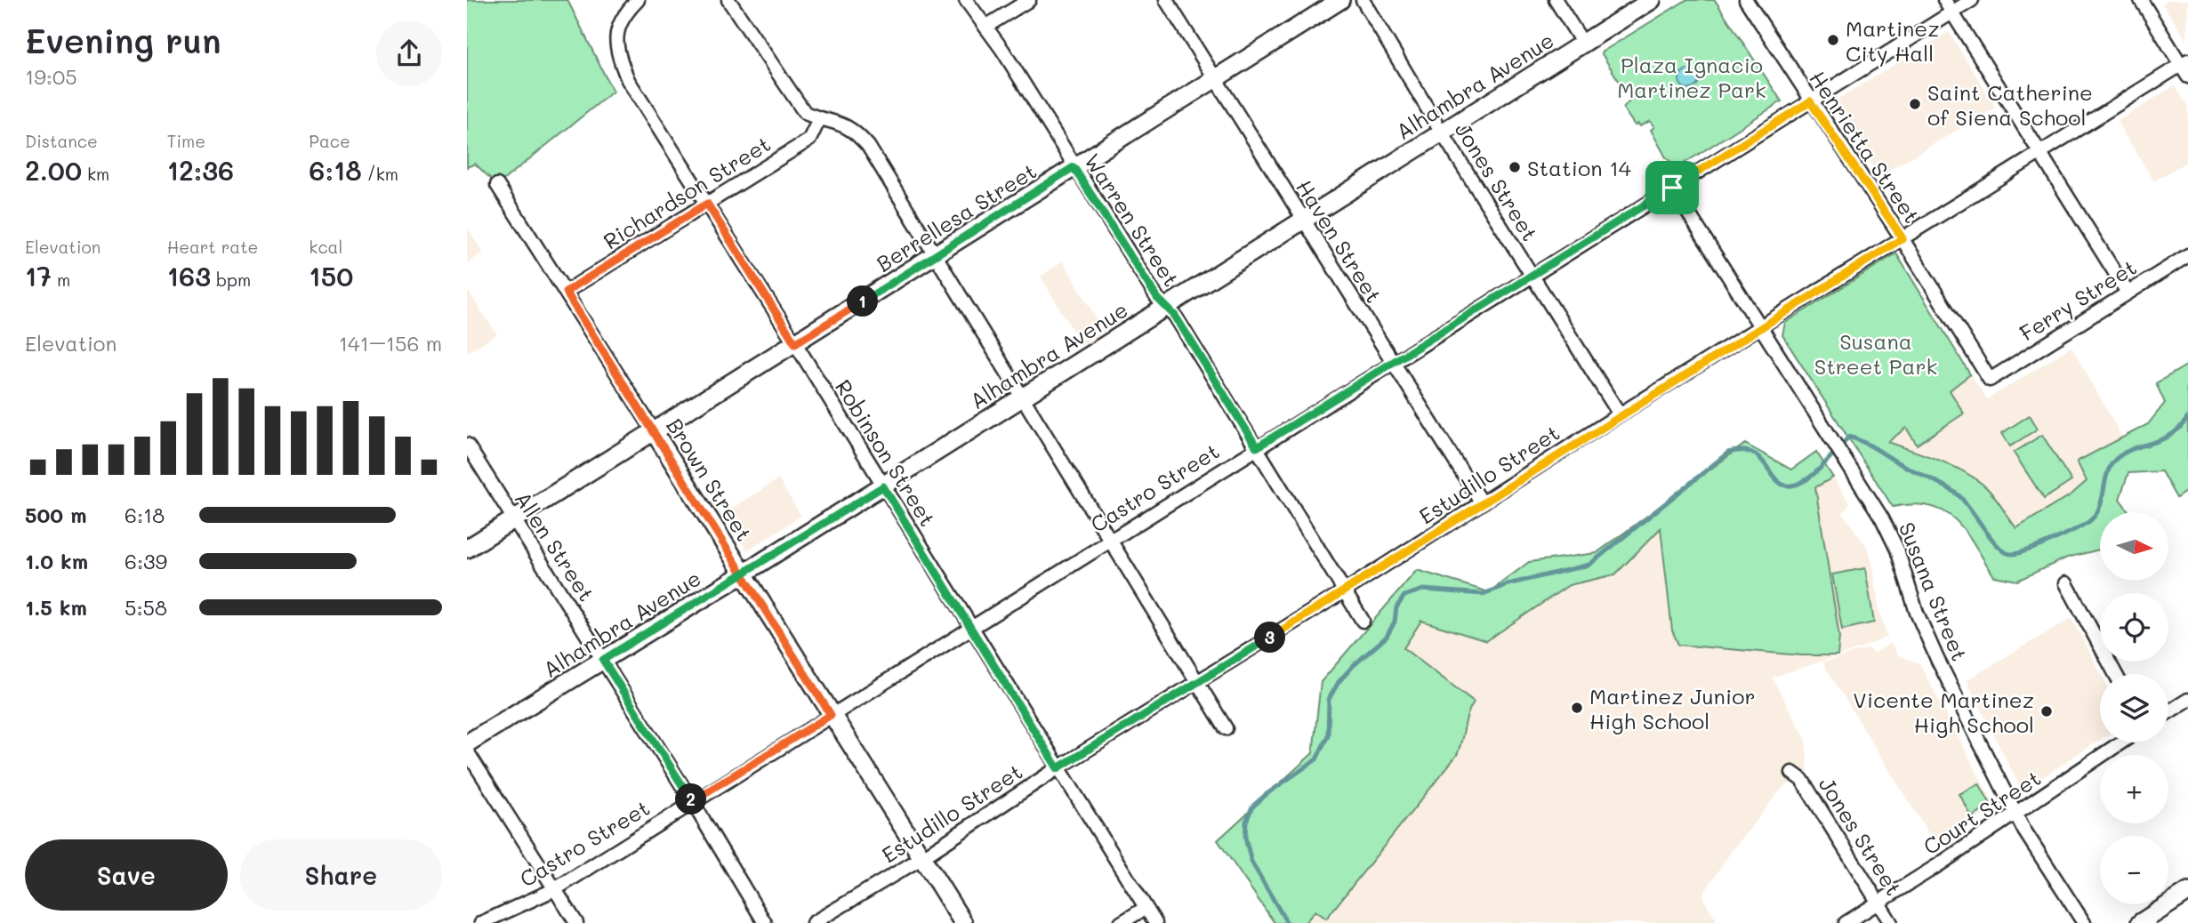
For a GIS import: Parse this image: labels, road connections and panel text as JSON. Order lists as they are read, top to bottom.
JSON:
{
  "streets": {
    "main road": ["Alhambra Avenue", "Berrellesa Street", "Brown Street"],
    "street": [
      "Henrietta Street",
      "Jones Street",
      "Richardson Street",
      "Warren Street",
      "Haven Street",
      "Ferry Street",
      "Robinson Street",
      "Estudillo Street",
      "Castro Street",
      "Allen Street",
      "Susana Street",
      "Court Street"
    ]
  },
  "crossings": [
    ["Alhambra Avenue", "Jones Street"],
    ["Alhambra Avenue", "Warren Street"],
    ["Alhambra Avenue", "Haven Street"],
    ["Alhambra Avenue", "Robinson Street"],
    ["Alhambra Avenue", "Brown Street"],
    ["Alhambra Avenue", "Allen Street"],
    ["Henrietta Street", "Ferry Street"],
    ["Henrietta Street", "Estudillo Street"],
    ["Henrietta Street", "Castro Street"],
    ["Jones Street", "Estudillo Street"],
    ["Jones Street", "Castro Street"],
    ["Jones Street", "Court Street"],
    ["Richardson Street", "Robinson Street"],
    ["Richardson Street", "Brown Street"],
    ["Berrellesa Street", "Warren Street"],
    ["Berrellesa Street", "Haven Street"],
    ["Berrellesa Street", "Robinson Street"],
    ["Berrellesa Street", "Brown Street"],
    ["Berrellesa Street", "Allen Street"],
    ["Warren Street", "Estudillo Street"],
    ["Warren Street", "Castro Street"],
    ["Haven Street", "Estudillo Street"],
    ["Haven Street", "Castro Street"],
    ["Robinson Street", "Estudillo Street"],
    ["Robinson Street", "Castro Street"],
    ["Estudillo Street", "Brown Street"],
    ["Estudillo Street", "Susana Street"],
    ["Brown Street", "Castro Street"],
    ["Castro Street", "Allen Street"],
    ["Castro Street", "Susana Street"],
    ["Susana Street", "Court Street"]
  ],
  "parks": ["Plaza Ignacio Martinez Park", "Susana Street Park"],
  "places": [
    "Martinez City Hall",
    "Saint Catherine of Siena School",
    "Station 14",
    "Martinez Junior High School",
    "Vicente Martinez High School"
  ],
  "north": "right",
  "page": {
    "heading": ["Evening run", "19:05"],
    "stats": [
      ["Distance", "2.00 km"],
      ["Time", "12:36"],
      ["Pace", "6:18 /km"],
      ["Elevation", "17 m"],
      ["Heart rate", "163 bpm"],
      ["kcal", "150"]
    ],
    "pins": ["1", "3", "2"],
    "chart": ["Elevation", "141–156 m"],
    "list": [
      {
        "name": "500 m",
        "note": "6:18"
      },
      {
        "name": "1.0 km",
        "note": "6:39"
      },
      {
        "name": "1.5 km",
        "note": "5:58"
      }
    ],
    "map_buttons": ["+", "−"],
    "buttons": ["Save", "Share"]
  }
}
